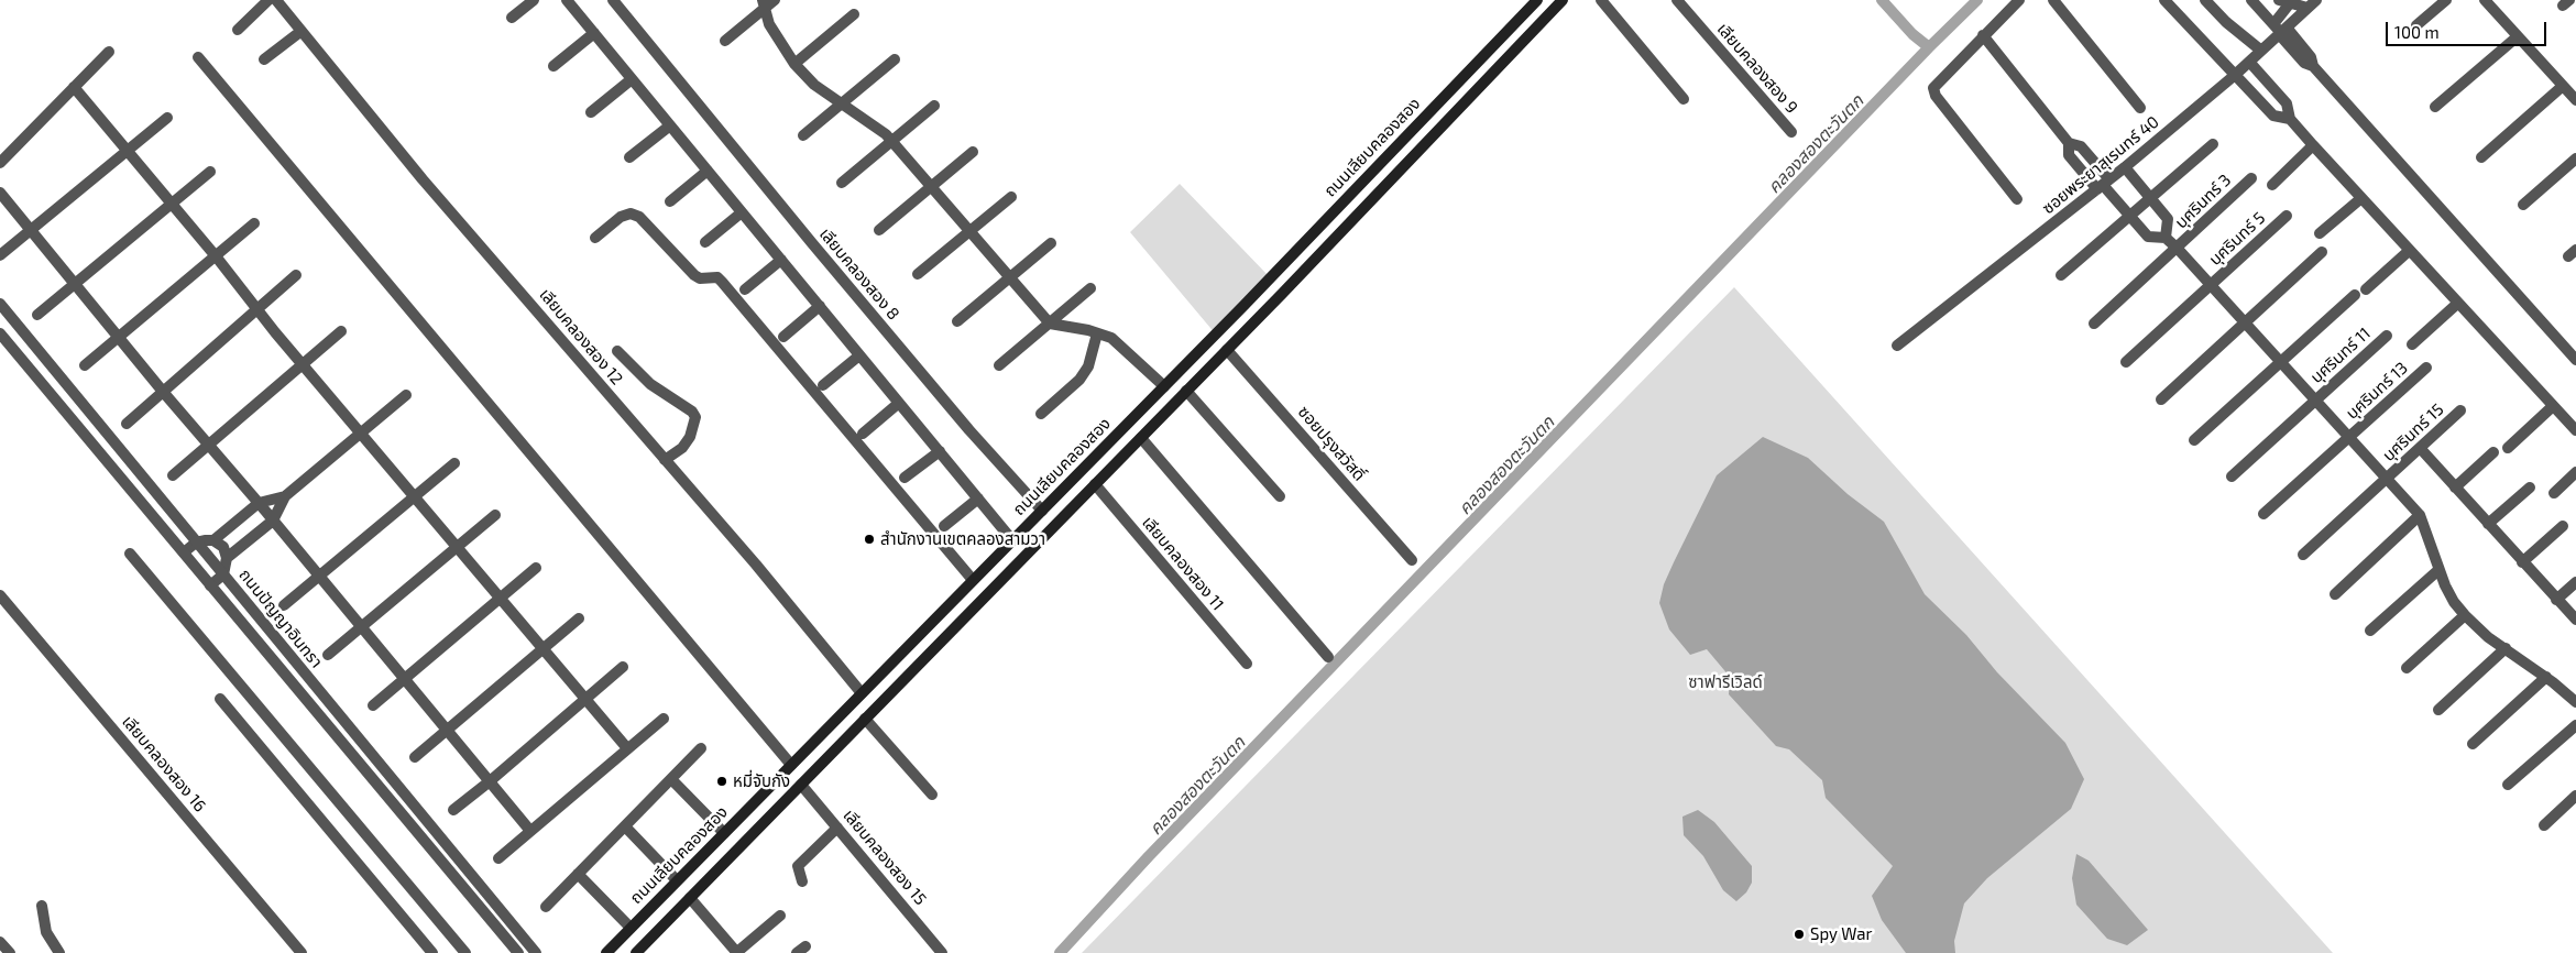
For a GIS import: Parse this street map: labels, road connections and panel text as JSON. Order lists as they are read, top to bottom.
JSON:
{
  "streets": {
    "main road": ["ถนนเลียบคลองสอง"],
    "street": [
      "เลียบคลองสอง 9",
      "ซอยพระยาสุเรนทร์ 40",
      "บุศรินทร์ 3",
      "บุศรินทร์ 5",
      "เลียบคลองสอง 8",
      "เลียบคลองสอง 12",
      "บุศรินทร์ 11",
      "บุศรินทร์ 13",
      "บุศรินทร์ 15",
      "ซอยปรุงสวัสดิ์",
      "เลียบคลองสอง 11",
      "ถนนปัญญาอินทรา",
      "เลียบคลองสอง 16",
      "เลียบคลองสอง 15"
    ]
  },
  "crossings": [
    ["ถนนเลียบคลองสอง", "เลียบคลองสอง 8"],
    ["ถนนเลียบคลองสอง", "เลียบคลองสอง 12"]
  ],
  "water": ["คลองสองตะวันตก"],
  "parks": ["ซาฟารีเวิลด์"],
  "places": ["สำนักงานเขตคลองสามวา", "หมี่จับกัง", "Spy War"],
  "scale_bar": "100 m"
}
